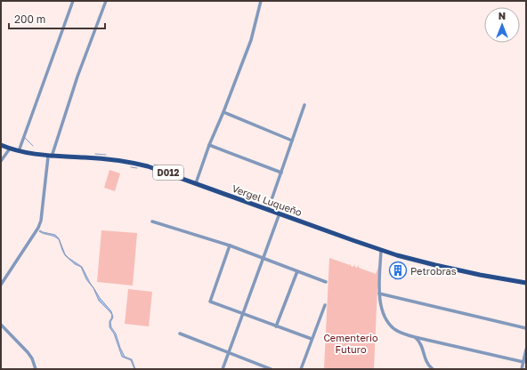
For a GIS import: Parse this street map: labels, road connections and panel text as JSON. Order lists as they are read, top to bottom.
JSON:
{
  "streets": {
    "main road": ["D012", "Vergel Luqueño"]
  },
  "parks": ["Cementerio Futuro"],
  "places": {
    "building": ["Petrobras"]
  },
  "scale_bar": "200 m",
  "north": "top"
}
